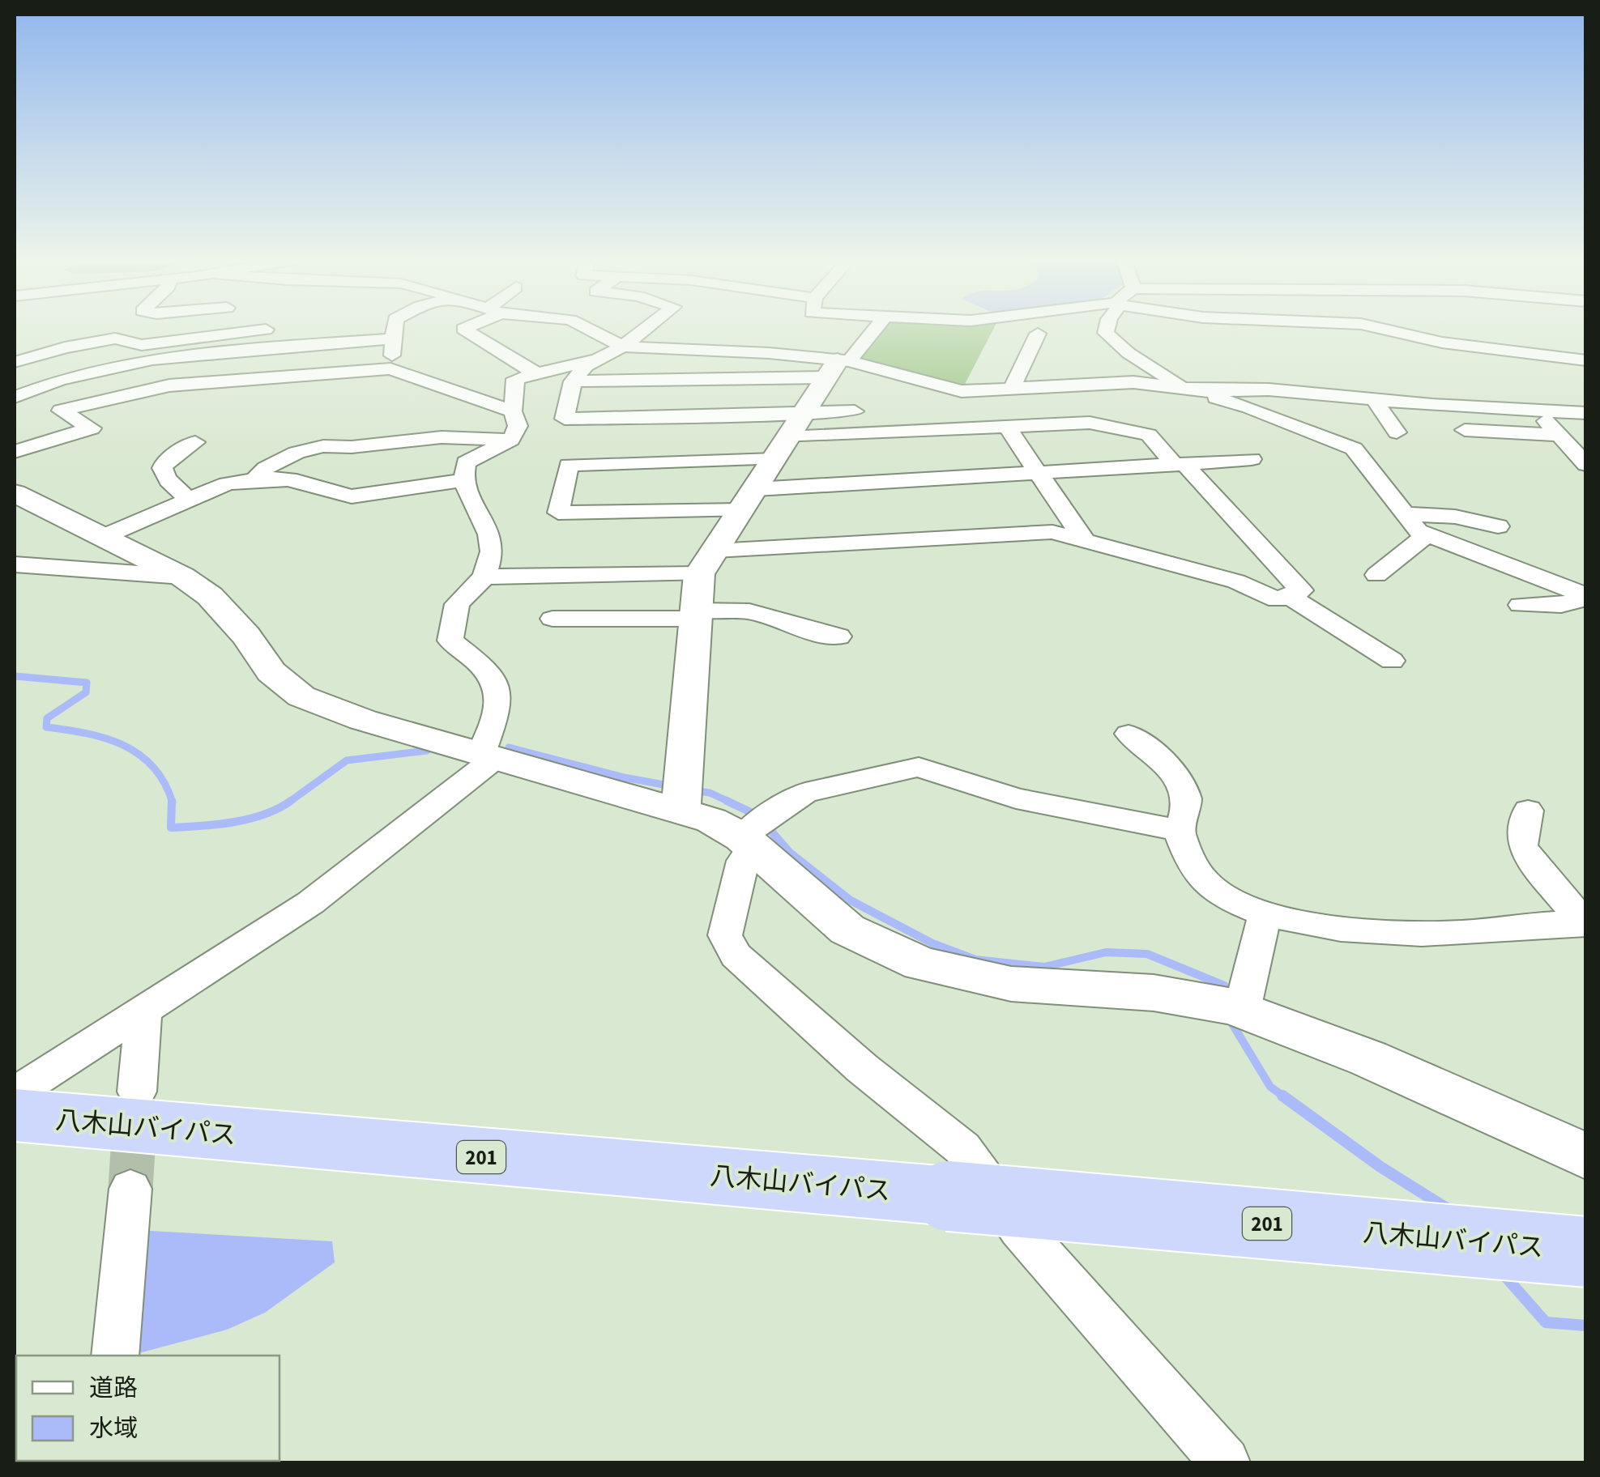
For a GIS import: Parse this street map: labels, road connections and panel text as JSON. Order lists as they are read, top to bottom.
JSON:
{
  "streets": {
    "highway": ["八木山バイパス", "201"]
  },
  "legend": ["道路", "水域"]
}
